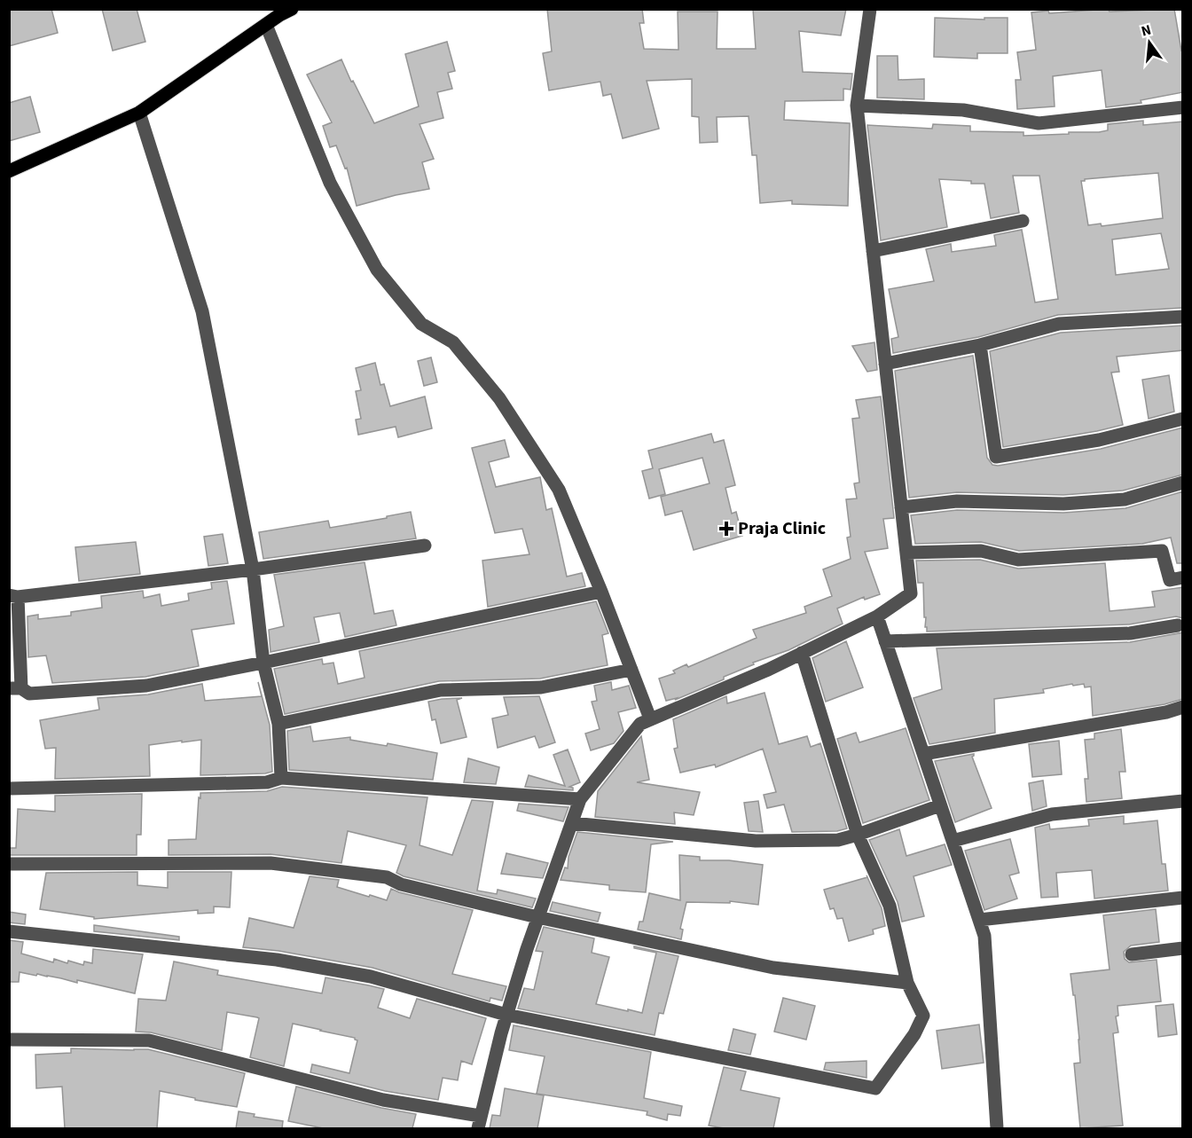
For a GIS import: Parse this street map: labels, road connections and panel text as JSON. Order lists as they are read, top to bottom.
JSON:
{
  "places": {
    "health": ["Praja Clinic"]
  },
  "north": "top"
}
